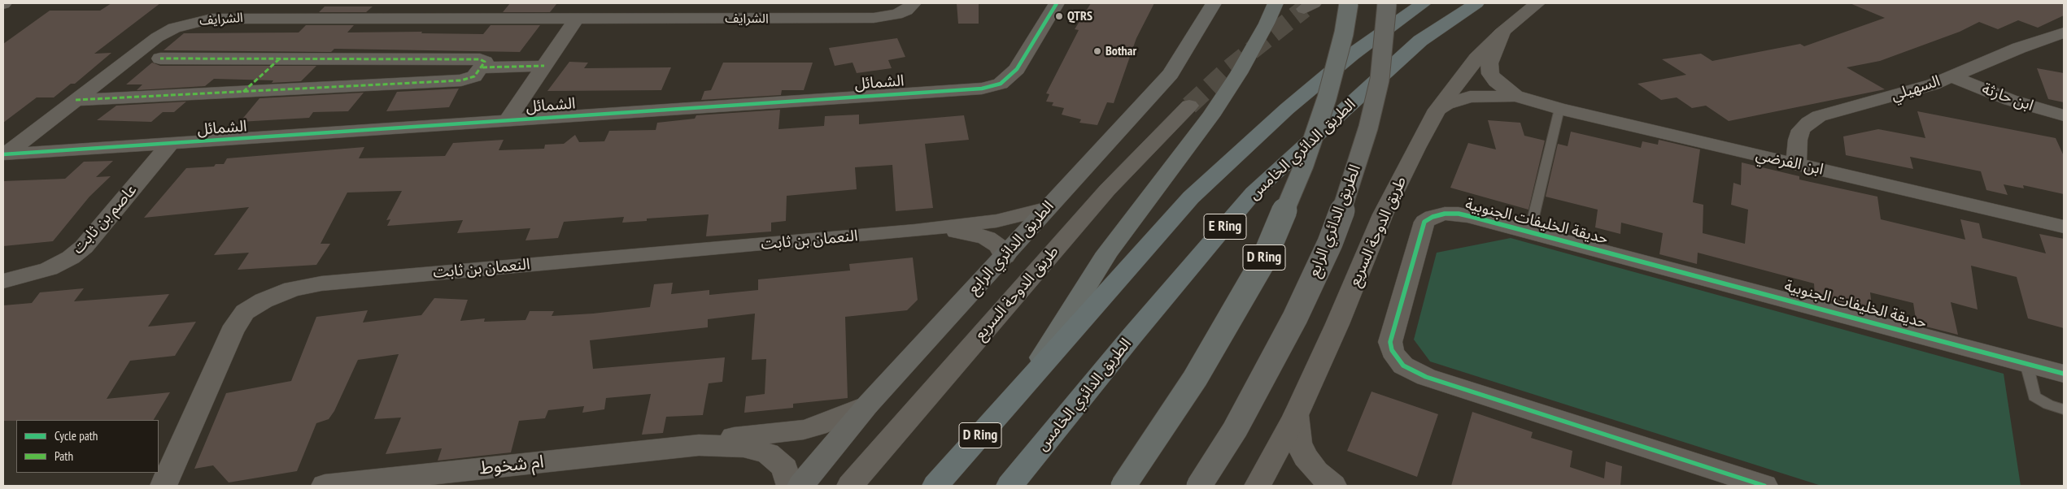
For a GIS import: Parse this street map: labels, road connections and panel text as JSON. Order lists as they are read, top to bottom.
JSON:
{
  "streets": {
    "highway": ["الطريق الدائري الخامس", "E Ring", "D Ring"],
    "main road": ["الطريق الدائري الرابع"],
    "street": [
      "الشرايف",
      "الشمائل",
      "السهيلي",
      "ابن حارثة",
      "ابن الفرضي",
      "عاصم بن ثابت",
      "حديقة الخليفات الجنوبية",
      "طريق الدوحة السريع",
      "النعمان بن ثابت",
      "ام شخوط"
    ]
  },
  "crossings": [
    ["الشرايف", "الشمائل"],
    ["الشمائل", "عاصم بن ثابت"],
    ["السهيلي", "ابن حارثة"],
    ["السهيلي", "ابن الفرضي"],
    ["ابن الفرضي", "طريق الدوحة السريع"],
    ["الطريق الدائري الرابع", "النعمان بن ثابت"],
    ["الطريق الدائري الرابع", "ام شخوط"],
    ["E Ring", "D Ring"]
  ],
  "places": ["QTRS", "Bothar"],
  "legend": ["Cycle path", "Path"]
}
